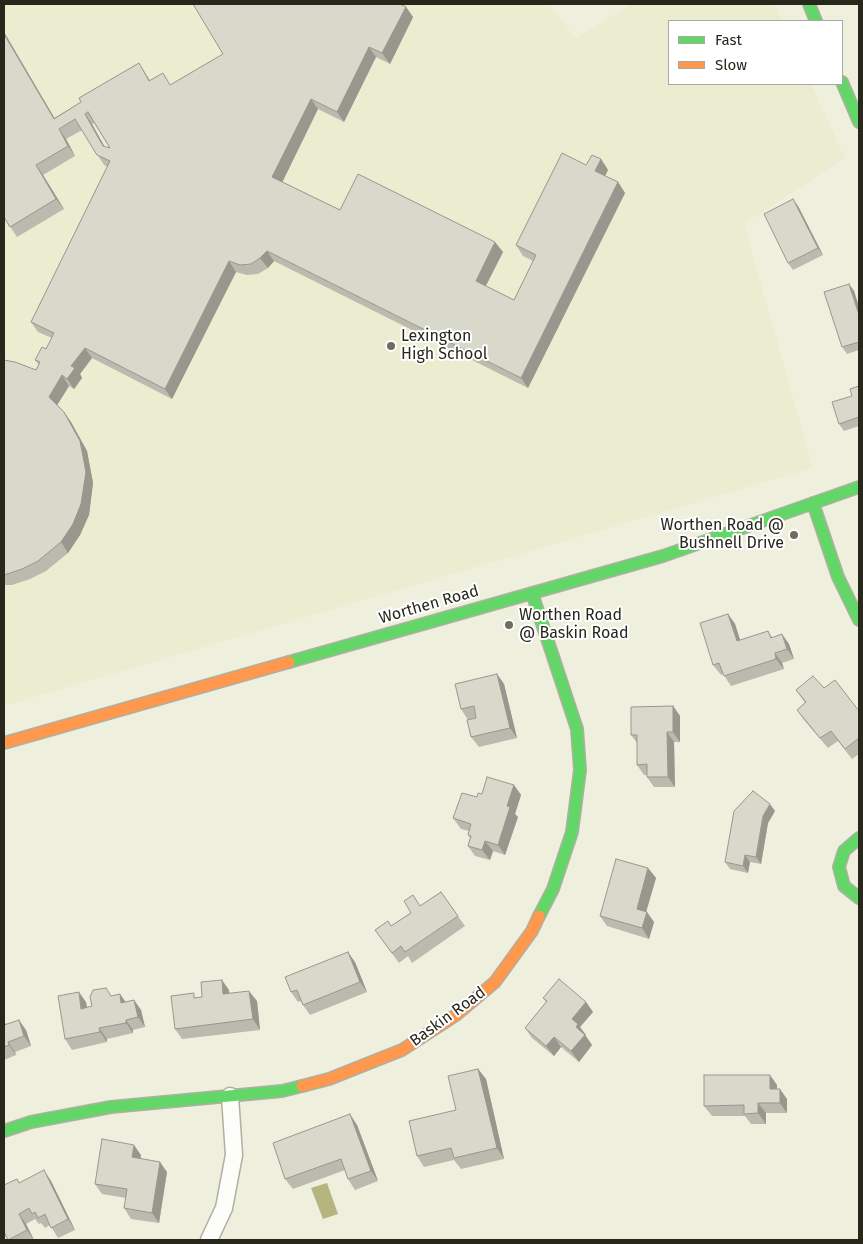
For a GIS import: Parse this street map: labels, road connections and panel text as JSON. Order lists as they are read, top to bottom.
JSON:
{
  "streets": {
    "street": ["Worthen Road", "Baskin Road"]
  },
  "crossings": [
    ["Worthen Road", "Baskin Road"]
  ],
  "places": ["Lexington High School", "Worthen Road @ Bushnell Drive", "Worthen Road @ Baskin Road"],
  "legend": ["Fast", "Slow"]
}
